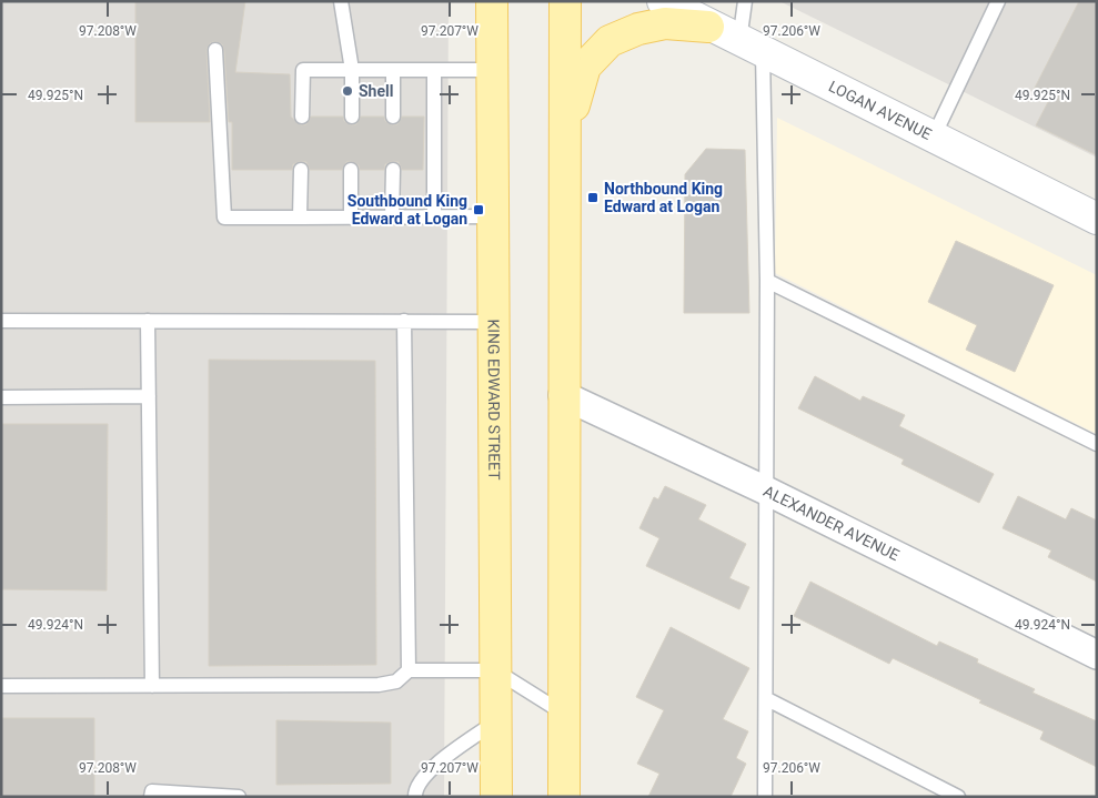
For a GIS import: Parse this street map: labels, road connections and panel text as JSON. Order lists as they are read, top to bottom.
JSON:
{
  "streets": {
    "main road": ["LOGAN AVENUE", "KING EDWARD STREET"],
    "street": ["ALEXANDER AVENUE"]
  },
  "places": {
    "other": ["Shell"],
    "transit": ["Northbound King Edward at Logan", "Southbound King Edward at Logan"]
  },
  "coordinates": [
    "97.208°W",
    "97.207°W",
    "97.206°W",
    "49.925°N",
    "49.924°N"
  ]
}
